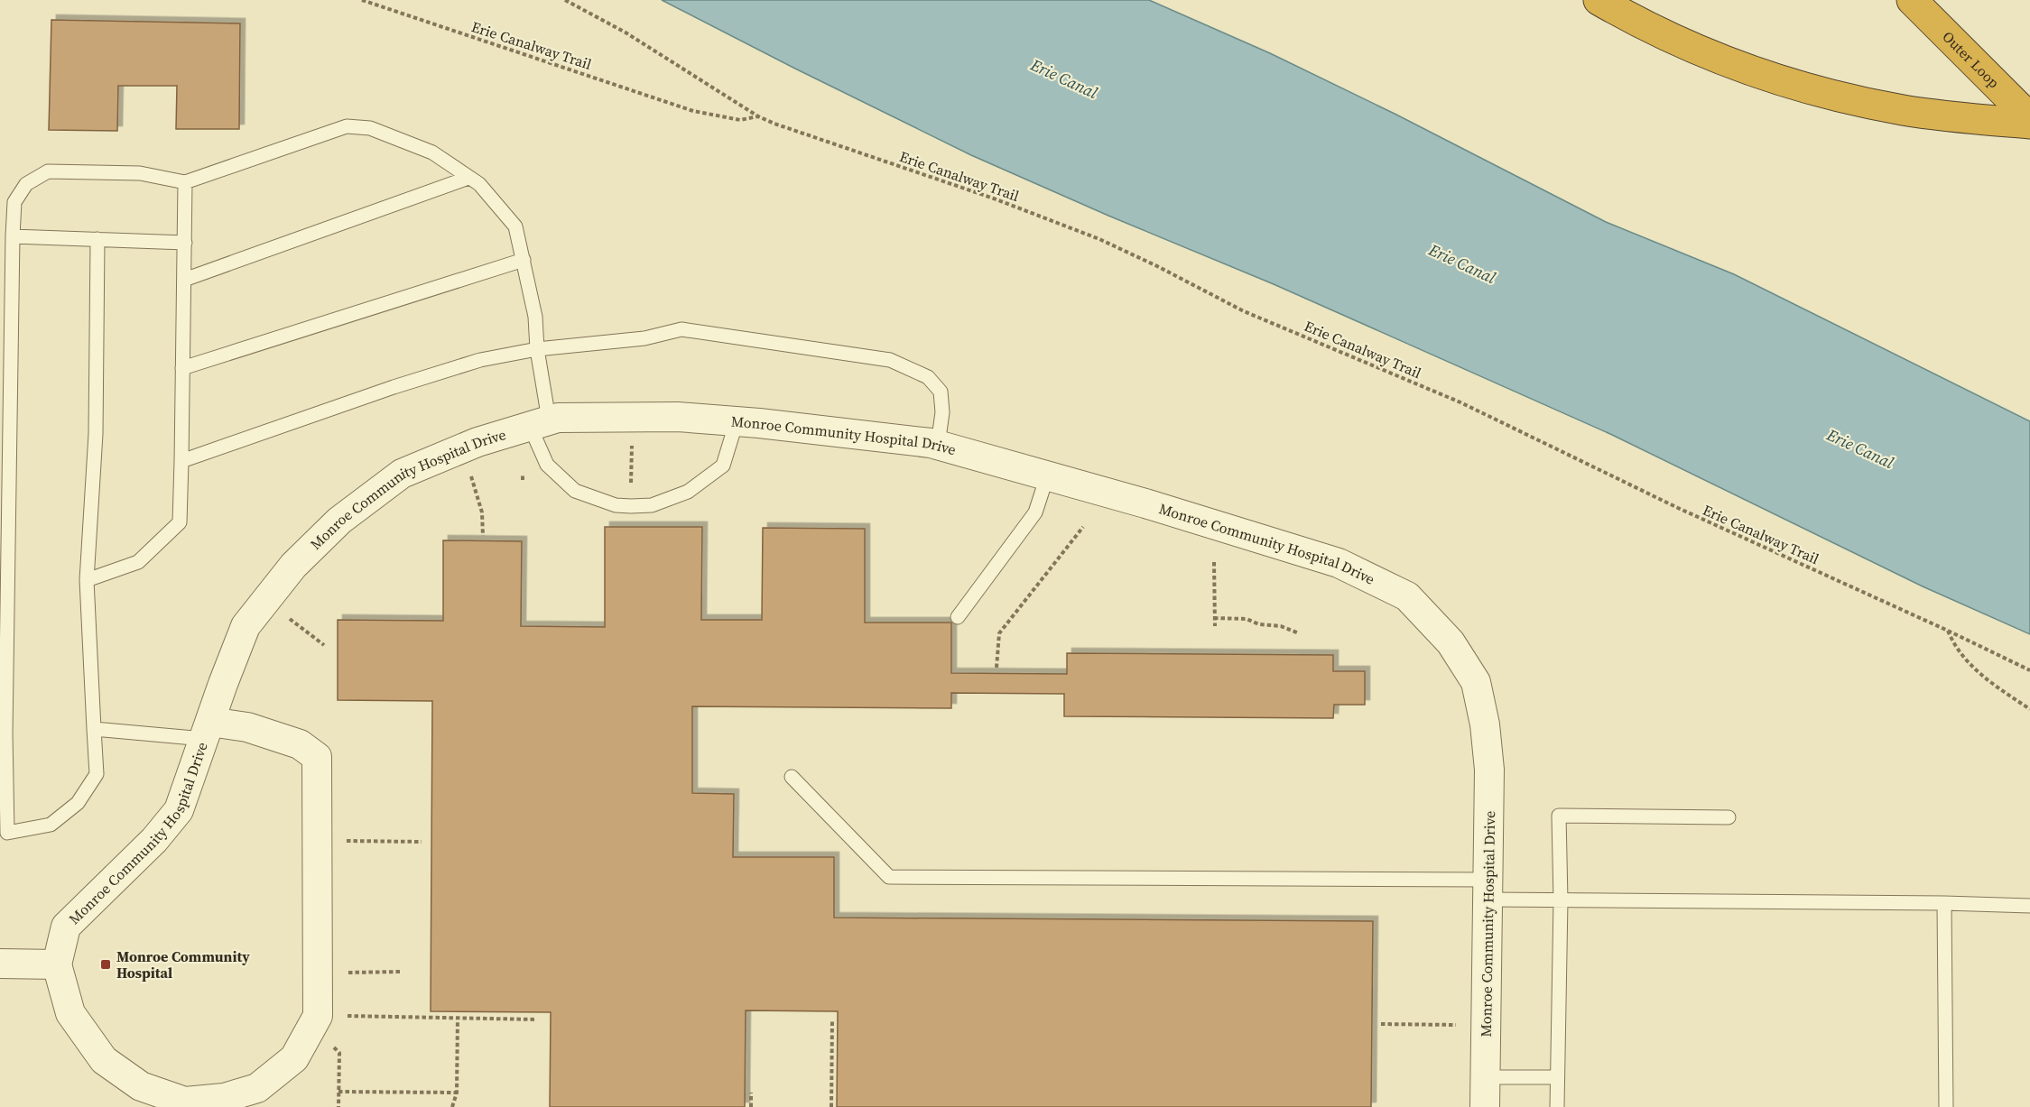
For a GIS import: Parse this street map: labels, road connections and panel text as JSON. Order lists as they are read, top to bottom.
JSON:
{
  "streets": {
    "highway": ["Outer Loop"],
    "street": ["Monroe Community Hospital Drive"],
    "path": ["Erie Canalway Trail"]
  },
  "water": ["Erie Canal"],
  "places": {
    "transit": ["Monroe Community Hospital"]
  }
}
